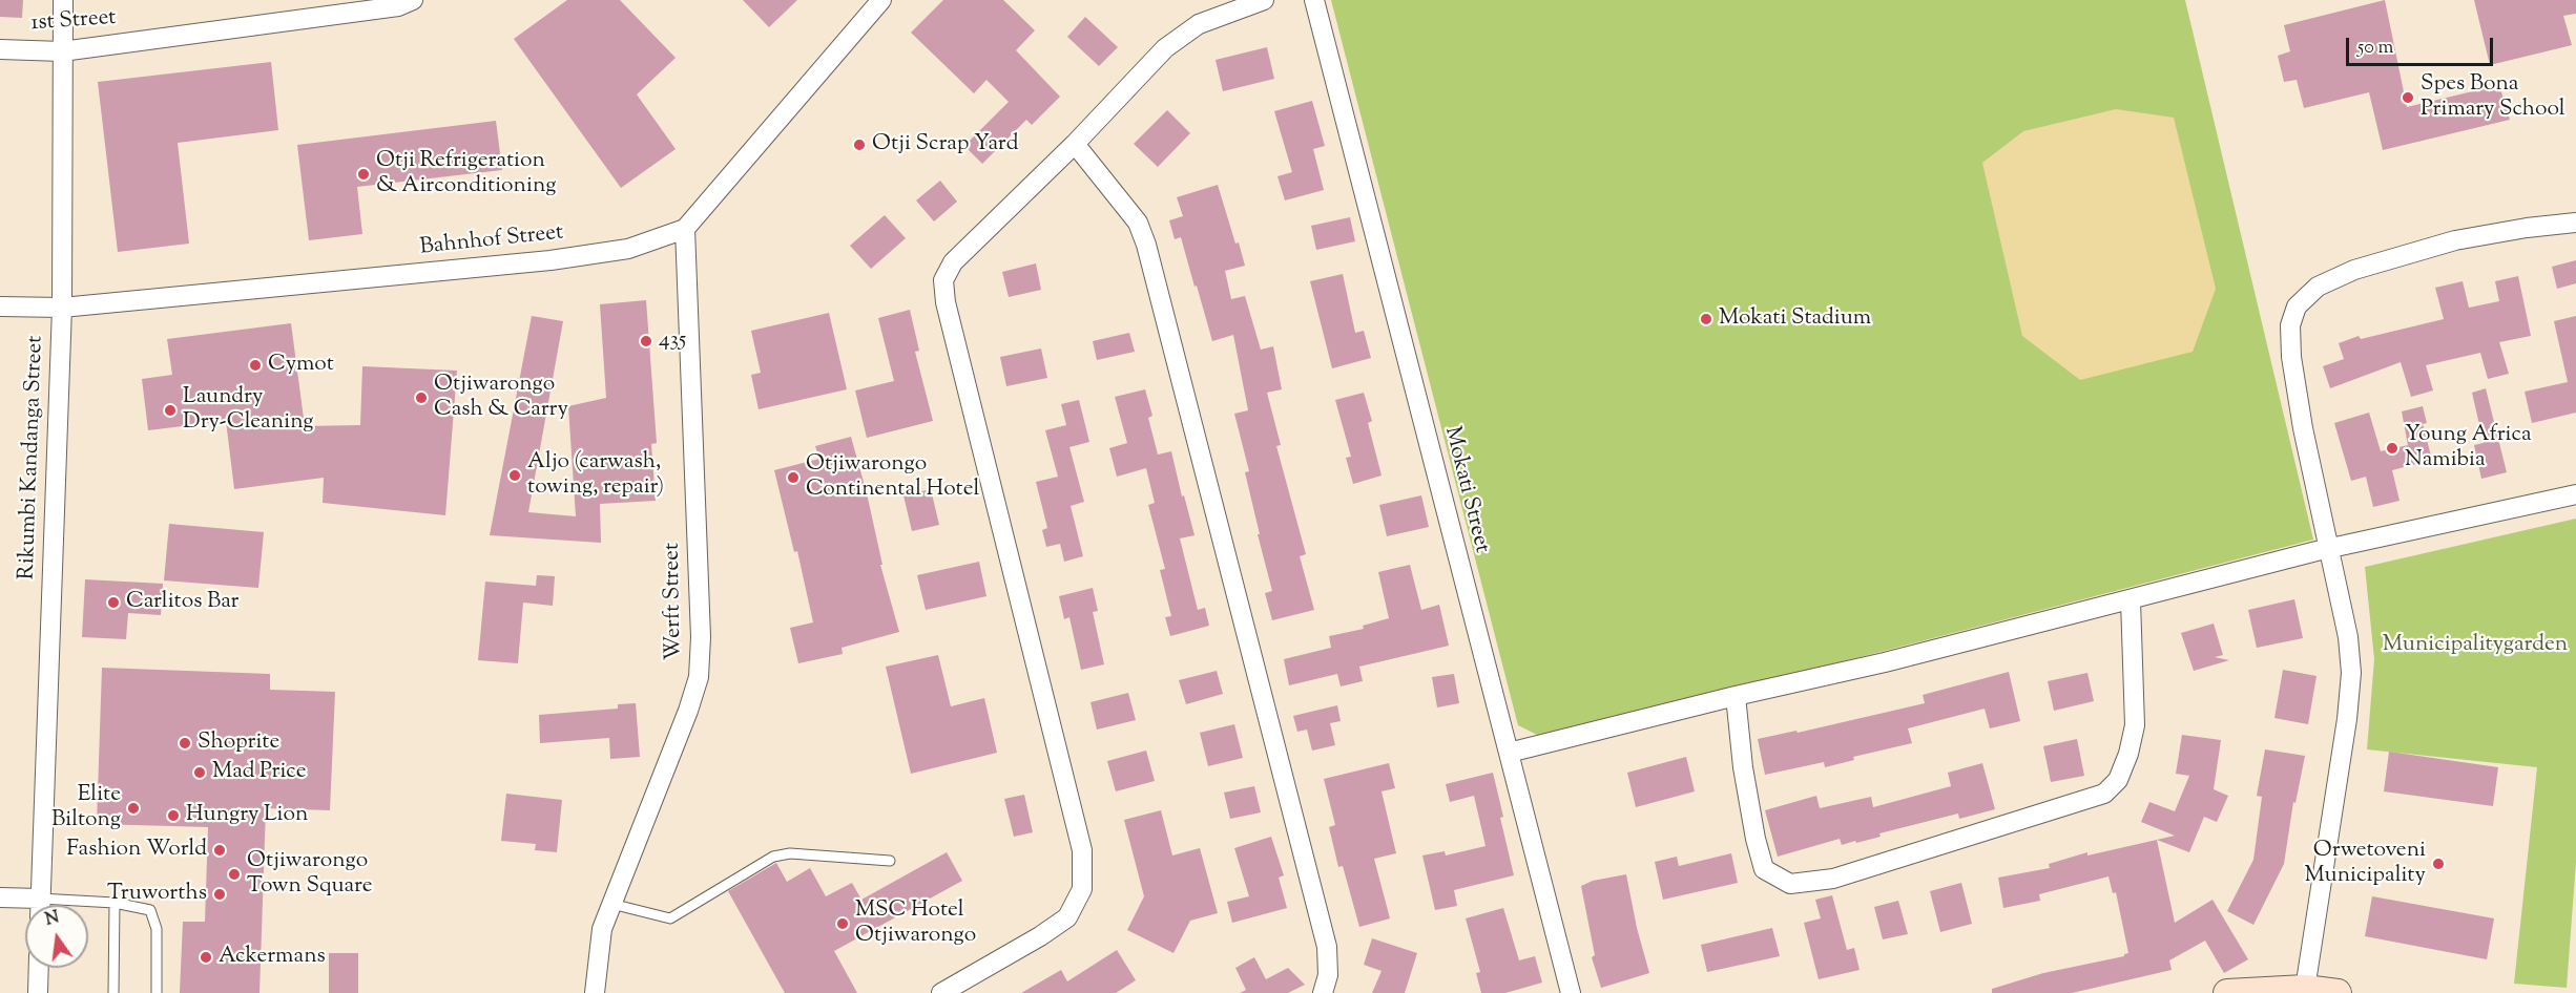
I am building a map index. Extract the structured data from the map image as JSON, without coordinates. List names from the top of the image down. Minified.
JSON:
{"streets":{"street":["1st Street","Bahnhof Street","Rikumbi Kandanga Street","Mokati Street","Werft Street"]},"crossings":[["1st Street","Rikumbi Kandanga Street"],["Bahnhof Street","Rikumbi Kandanga Street"],["Bahnhof Street","Werft Street"]],"parks":["Municipalitygarden"],"places":["Spes Bona Primary School","Otji Scrap Yard","Otji Refrigeration & Airconditioning","Mokati Stadium","435","Cymot","Otjiwarongo Cash & Carry","Laundry Dry-Cleaning","Young Africa Namibia","Aljo (carwash, towing, repair)","Otjiwarongo Continental Hotel","Carlitos Bar","Shoprite","Mad Price","Elite Biltong","Hungry Lion","Fashion World","Orwetoveni Municipality","Otjiwarongo Town Square","Truworths","MSC Hotel Otjiwarongo","Ackermans"],"scale_bar":"50 m","north":"top"}
